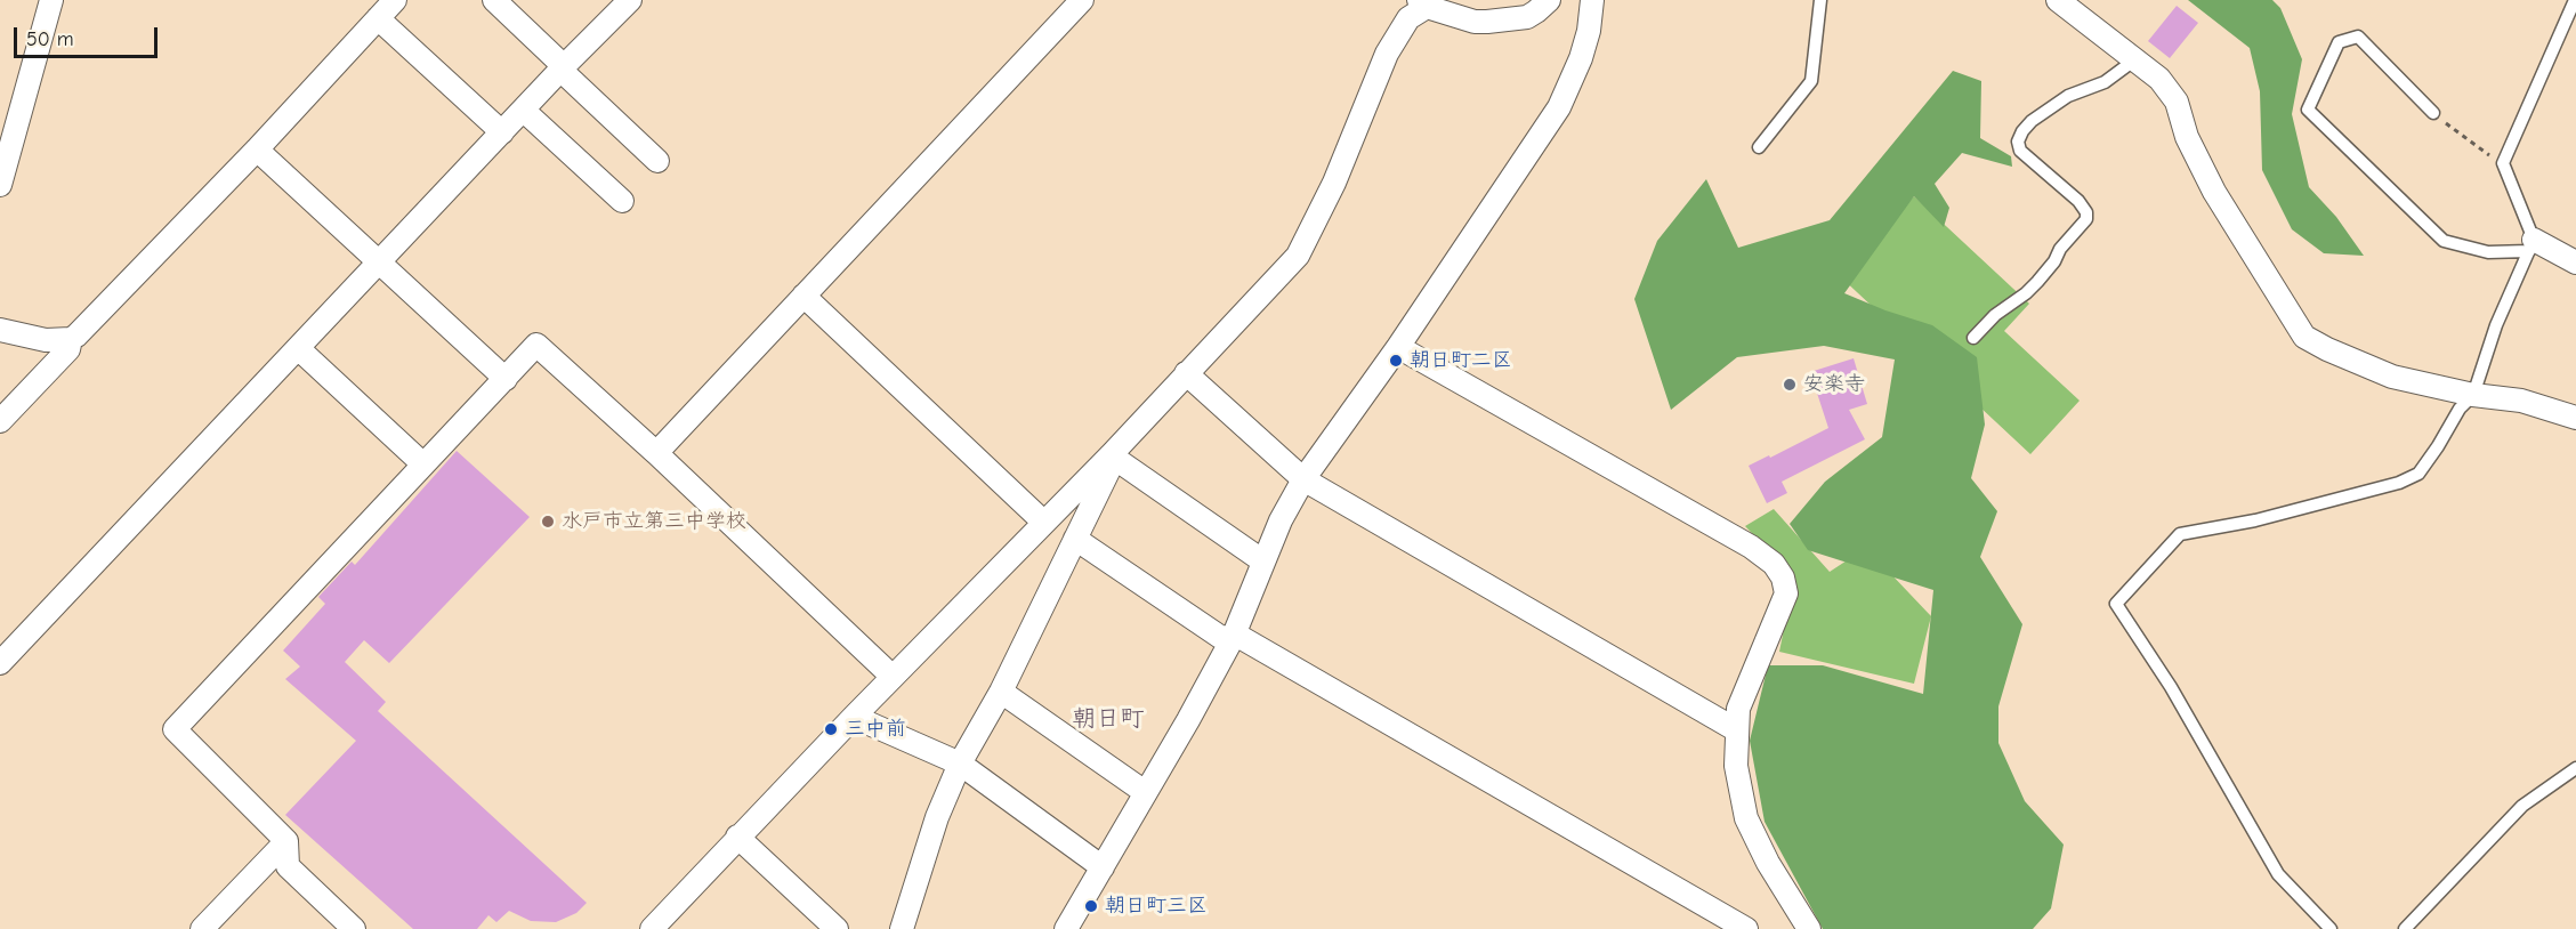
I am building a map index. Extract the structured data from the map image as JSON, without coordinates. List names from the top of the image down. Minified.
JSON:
{"districts":["朝日町"],"places":["朝日町二区","安楽寺","水戸市立第三中学校","三中前","朝日町三区"],"scale_bar":"50 m"}
